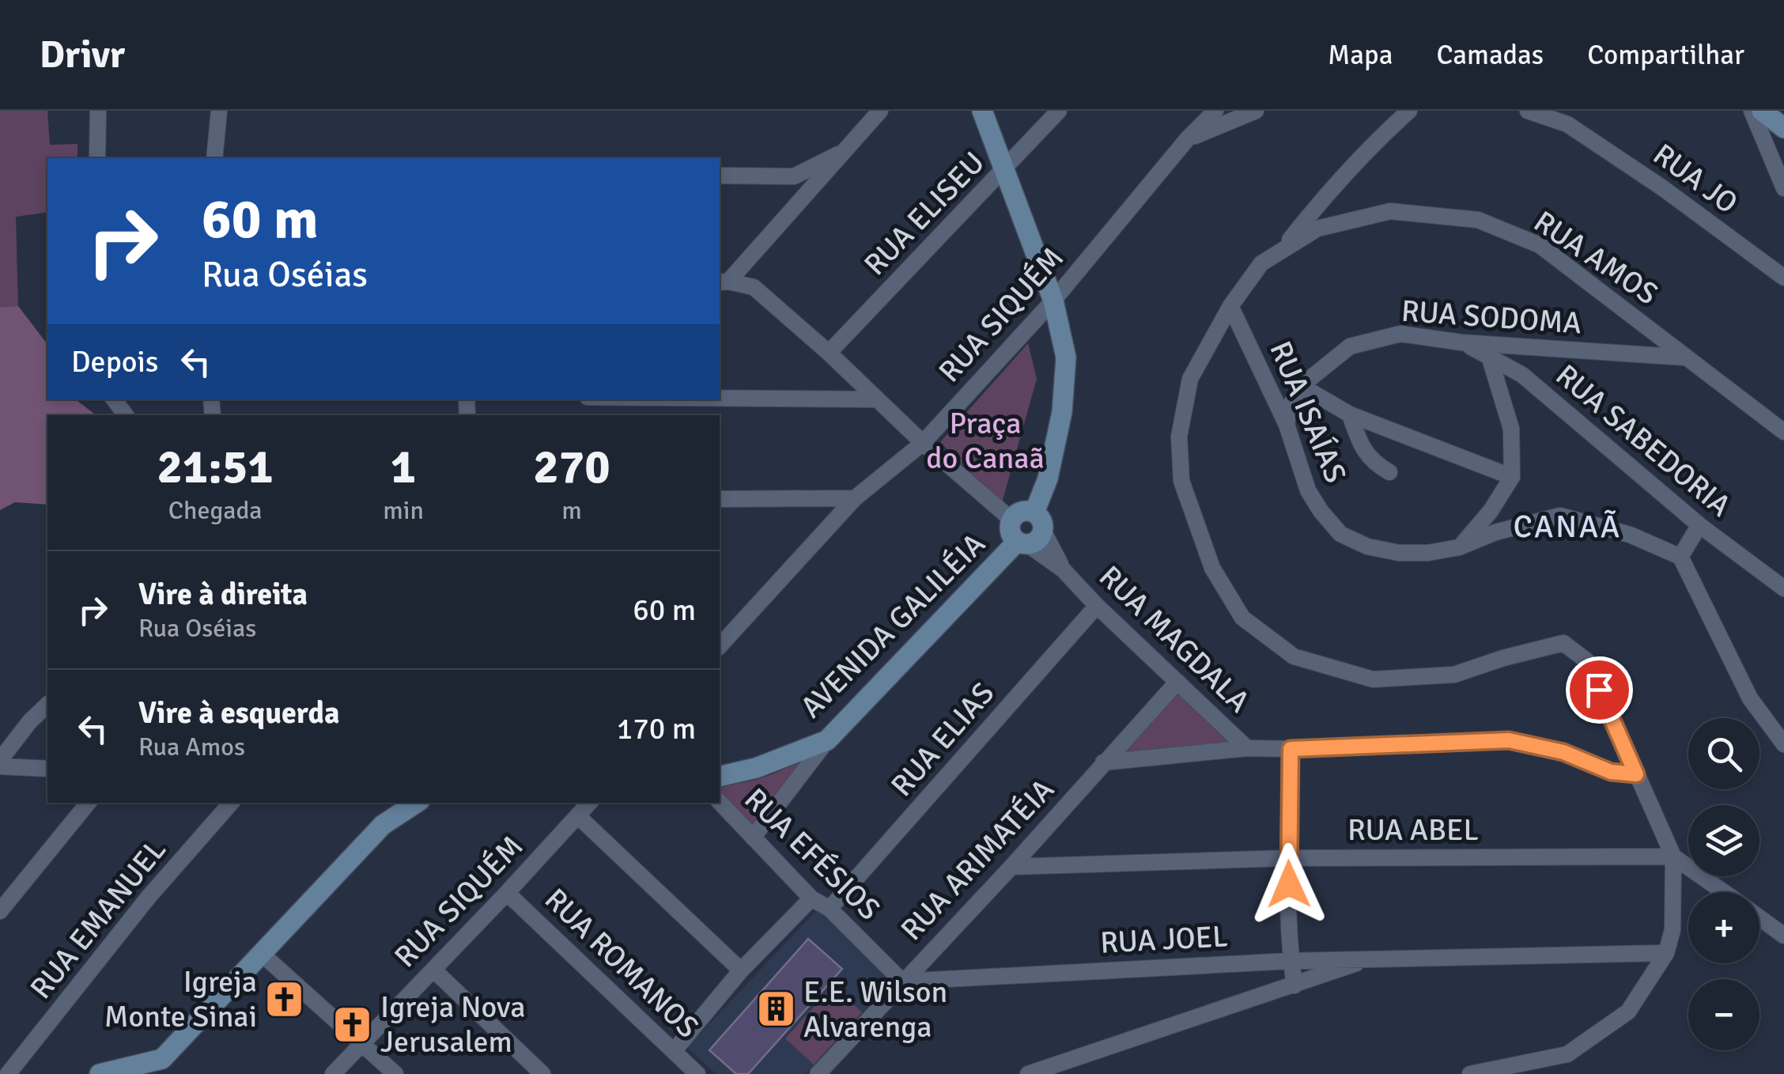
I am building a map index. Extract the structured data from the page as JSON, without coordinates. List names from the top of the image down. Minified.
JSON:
{"streets":{"main road":["AVENIDA GALILÉIA"],"street":["RUA JO","RUA ELISEU","RUA AMOS","RUA SIQUÉM","RUA SODOMA","RUA ISAÍAS","RUA SABEDORIA","RUA MAGDALA","RUA ELIAS","RUA ABEL","RUA EFÉSIOS","RUA ARIMATÉIA","RUA EMANUEL","RUA JOEL","RUA ROMANOS"]},"crossings":[["RUA AMOS","RUA SODOMA"],["RUA AMOS","RUA ISAÍAS"],["RUA AMOS","RUA ABEL"],["RUA AMOS","RUA JOEL"],["RUA SIQUÉM","RUA ROMANOS"],["RUA SODOMA","RUA SABEDORIA"],["AVENIDA GALILÉIA","RUA MAGDALA"],["RUA MAGDALA","RUA ELIAS"],["RUA MAGDALA","RUA ARIMATÉIA"],["RUA ELIAS","RUA EFÉSIOS"],["RUA ABEL","RUA ARIMATÉIA"],["RUA EFÉSIOS","RUA ARIMATÉIA"],["RUA EFÉSIOS","RUA JOEL"],["RUA ARIMATÉIA","RUA JOEL"]],"districts":["CANAÃ"],"parks":["Praça do Canaã"],"places":{"church":["Igreja Monte Sinai","Igreja Nova Jerusalem"],"building":["E.E. Wilson Alvarenga"]},"page":{"header":"Drivr","nav":["Mapa","Camadas","Compartilhar"],"turn":["60 m","Rua Oséias"],"then":"Depois","eta":["21:51","Chegada","1","min","270","m"],"list":[{"name":"Vire à direita","note":"Rua Oséias","value":"60 m"},{"name":"Vire à esquerda","note":"Rua Amos","value":"170 m"}],"map_buttons":["+","−"]}}
